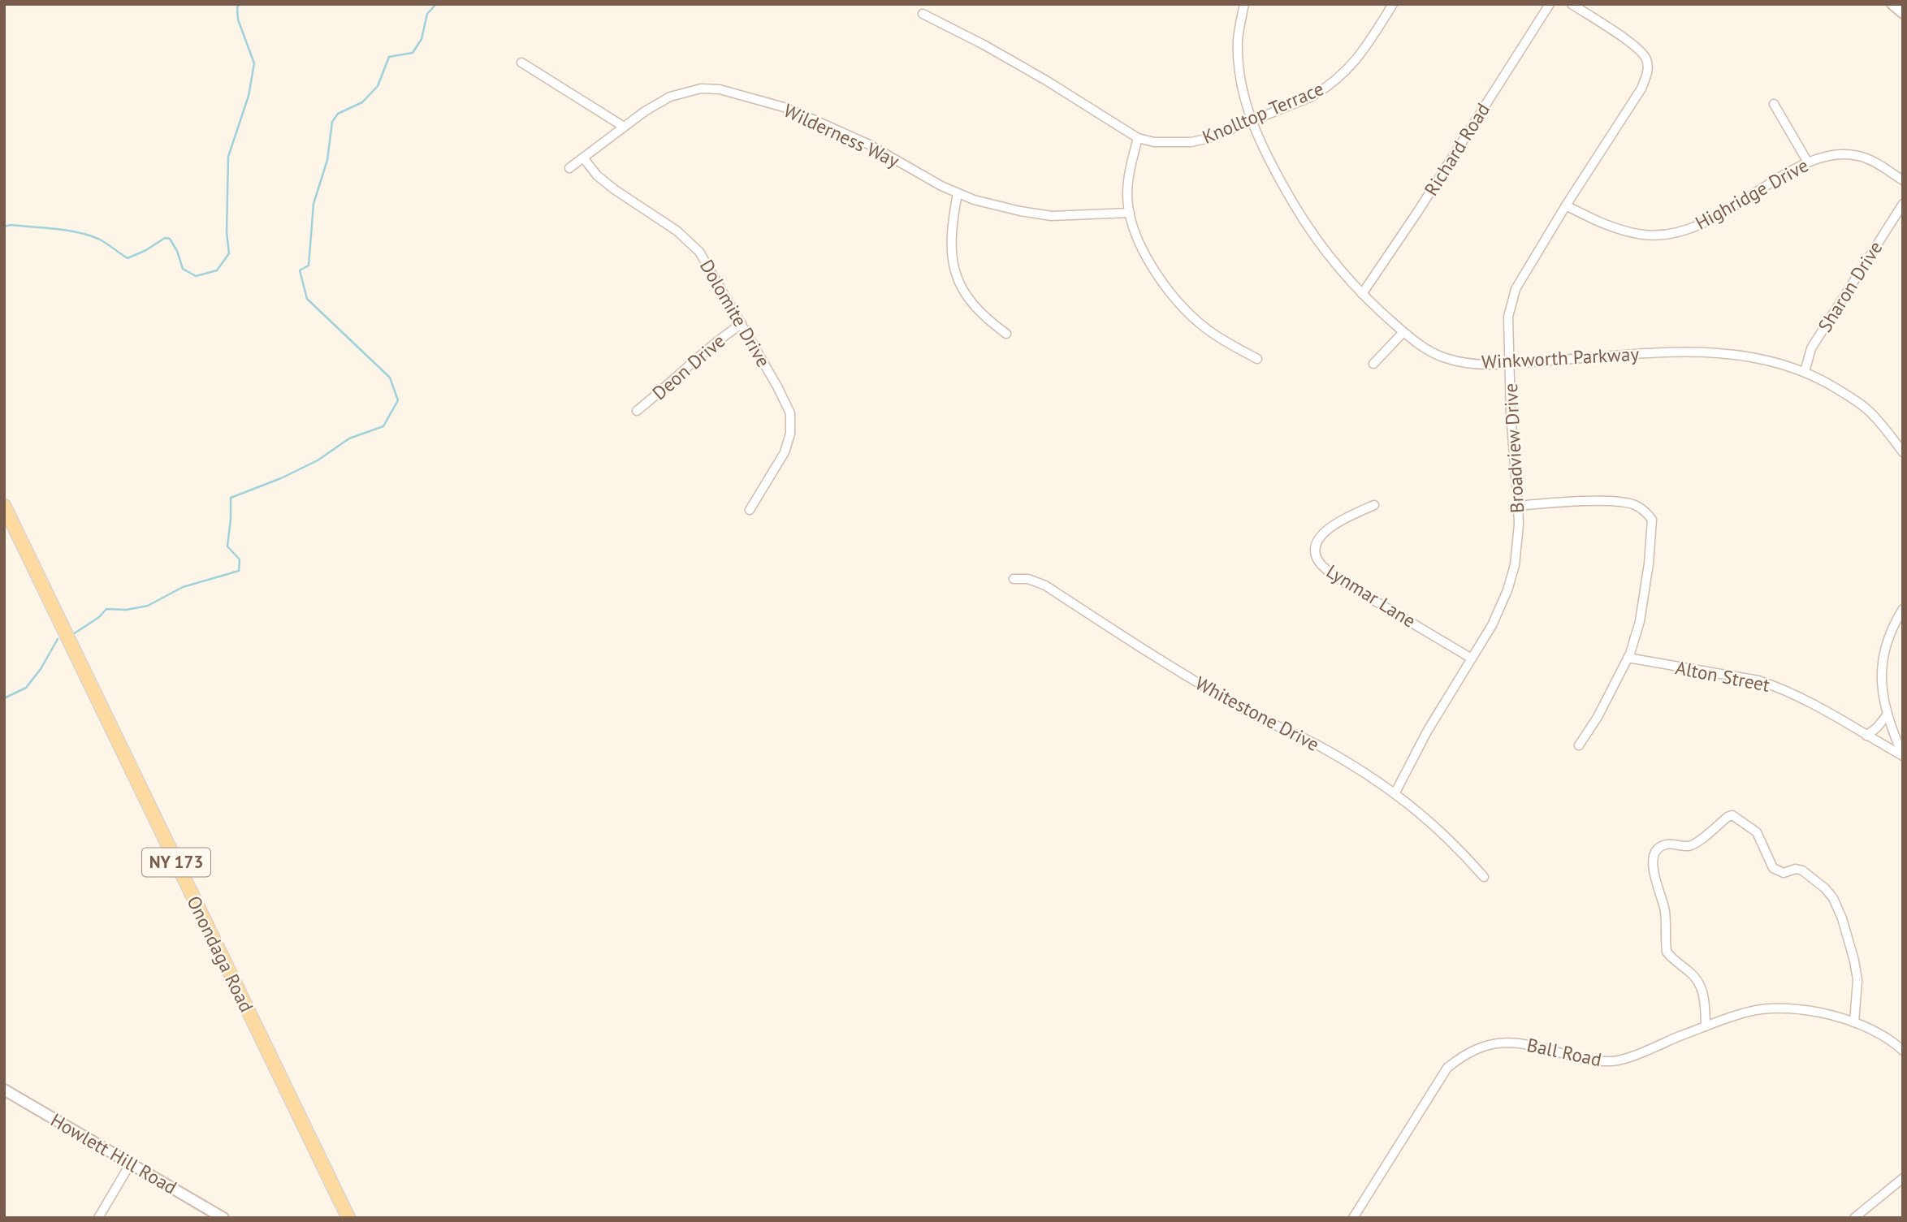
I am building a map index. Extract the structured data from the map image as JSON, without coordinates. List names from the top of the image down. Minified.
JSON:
{"streets":{"main road":["NY 173","Onondaga Road"],"street":["Knolltop Terrace","Wilderness Way","Richard Road","Highridge Drive","Sharon Drive","Dolomite Drive","Winkworth Parkway","Deon Drive","Broadview Drive","Lynmar Lane","Alton Street","Whitestone Drive","Ball Road","Howlett Hill Road"]},"crossings":[["Knolltop Terrace","Winkworth Parkway"],["Wilderness Way","Dolomite Drive"],["Richard Road","Winkworth Parkway"],["Highridge Drive","Broadview Drive"],["Sharon Drive","Winkworth Parkway"],["Dolomite Drive","Deon Drive"],["Winkworth Parkway","Broadview Drive"],["Broadview Drive","Lynmar Lane"],["Broadview Drive","Whitestone Drive"]]}
